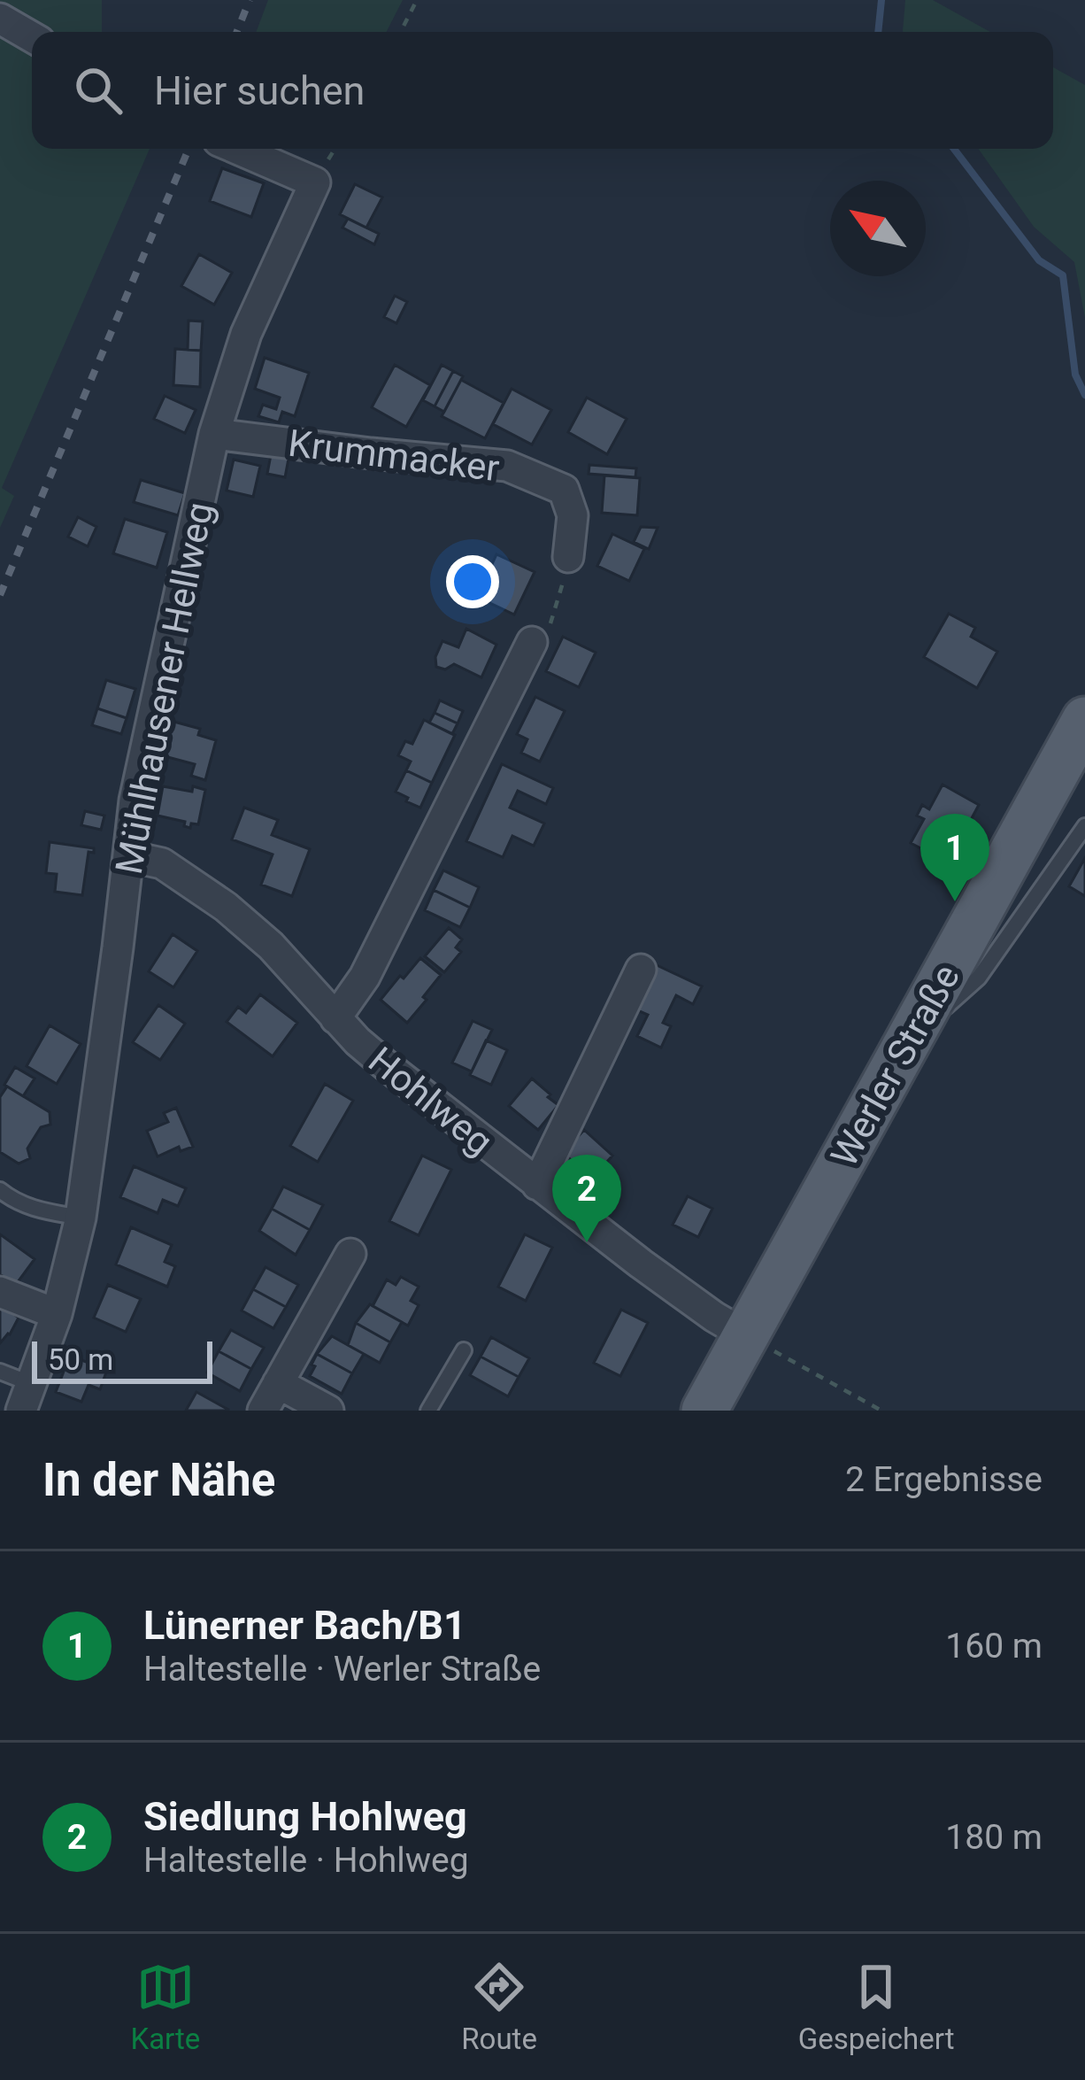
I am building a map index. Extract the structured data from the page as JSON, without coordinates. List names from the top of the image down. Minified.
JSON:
{"streets":{"main road":["Werler Straße"],"street":["Krummacker","Mühlhausener Hellweg","Hohlweg"]},"crossings":[["Krummacker","Mühlhausener Hellweg"],["Mühlhausener Hellweg","Hohlweg"],["Werler Straße","Hohlweg"]],"scale_bar":"50 m","north":"top left","page":{"search":"Hier suchen","pins":["1","2"],"scale":"50 m","heading":["In der Nähe","2 Ergebnisse"],"list":[{"mark":"1","name":"Lünerner Bach/B1","note":"Haltestelle · Werler Straße","value":"160 m"},{"mark":"2","name":"Siedlung Hohlweg","note":"Haltestelle · Hohlweg","value":"180 m"}],"nav":["Karte","Route","Gespeichert"]}}
